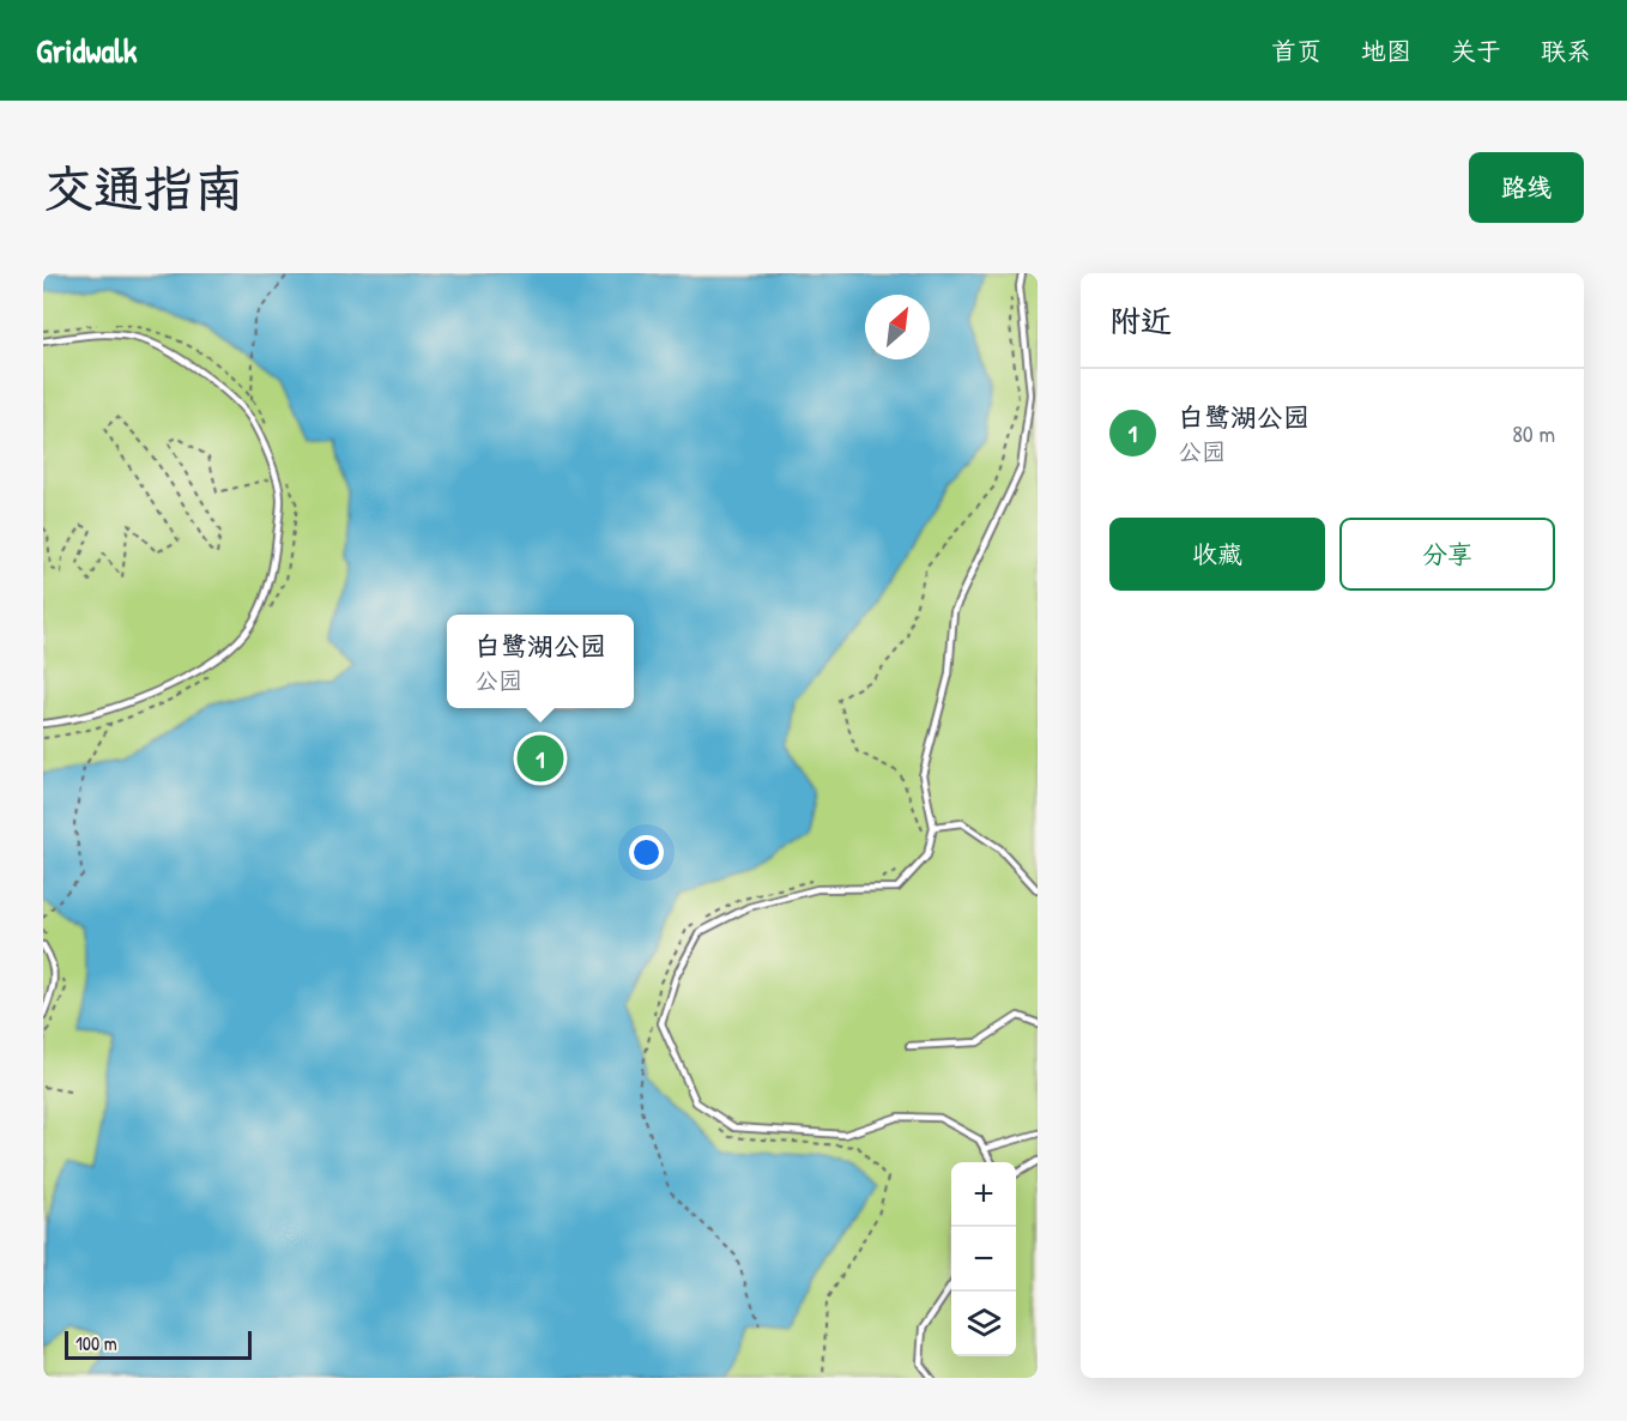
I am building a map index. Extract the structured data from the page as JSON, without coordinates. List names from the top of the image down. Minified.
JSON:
{"scale_bar":"100 m","north":"top right","page":{"header":"Gridwalk","nav":["首页","地图","关于","联系"],"buttons":["路线",["收藏","分享"]],"title":"交通指南","heading":"附近","list":[{"mark":"1","name":"白鹭湖公园","note":"公园","value":"80 m"}],"popup":["白鹭湖公园","公园"],"pins":"1","map_buttons":["+","−"],"scale":"100 m"}}
